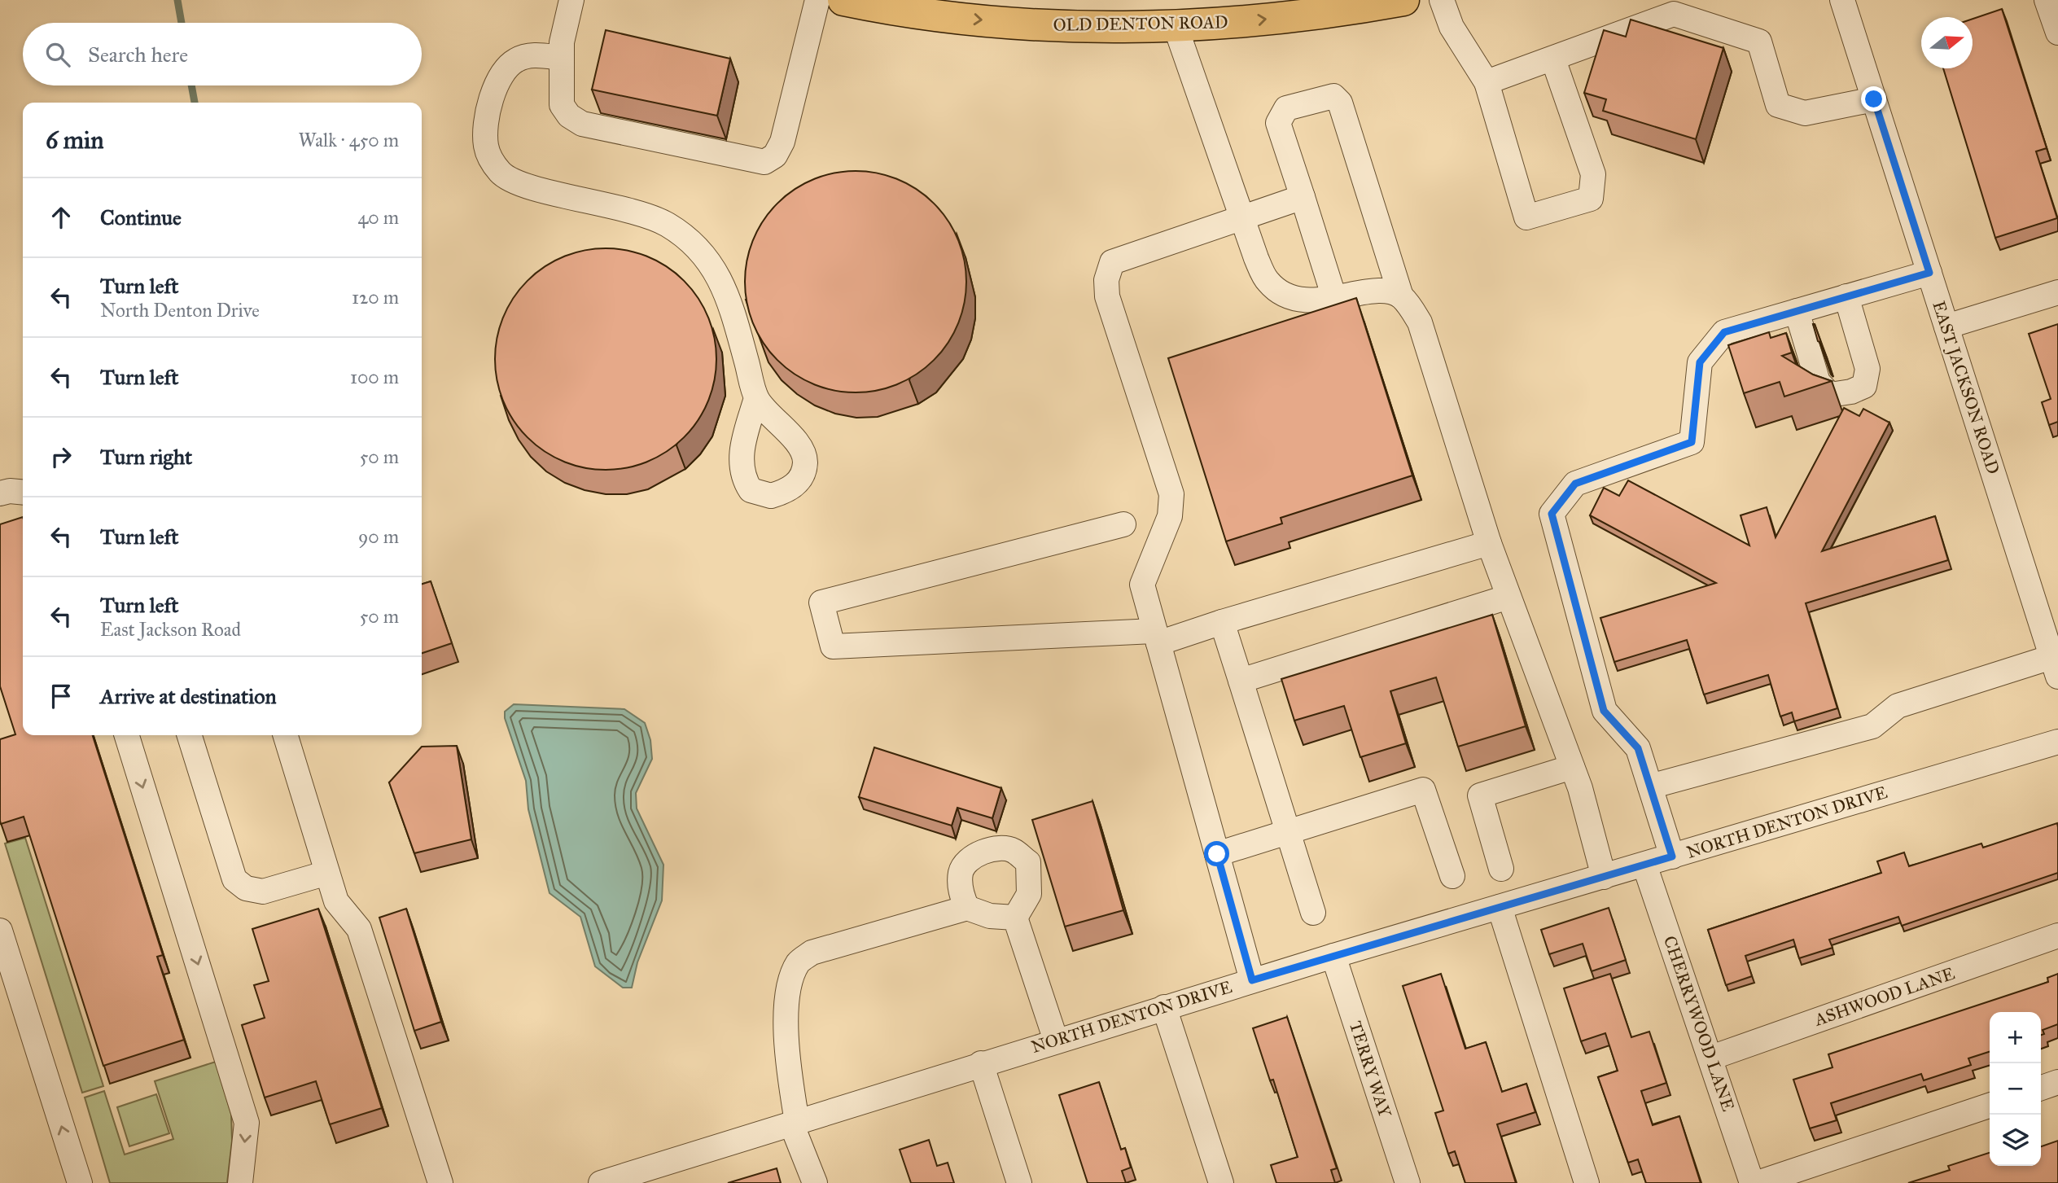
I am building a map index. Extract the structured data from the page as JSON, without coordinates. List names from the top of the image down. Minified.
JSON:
{"streets":{"main road":["OLD DENTON ROAD"],"street":["EAST JACKSON ROAD","NORTH DENTON DRIVE","ASHWOOD LANE","CHERRYWOOD LANE","TERRY WAY"]},"crossings":[["NORTH DENTON DRIVE","CHERRYWOOD LANE"],["NORTH DENTON DRIVE","TERRY WAY"],["ASHWOOD LANE","CHERRYWOOD LANE"]],"one_way":["OLD DENTON ROAD"],"north":"right","page":{"search":"Search here","heading":["6 min","Walk · 450 m"],"list":[["Continue","40 m"],["Turn left","North Denton Drive","120 m"],["Turn left","100 m"],["Turn right","50 m"],["Turn left","90 m"],["Turn left","East Jackson Road","50 m"],"Arrive at destination"],"map_buttons":["+","−"]}}
